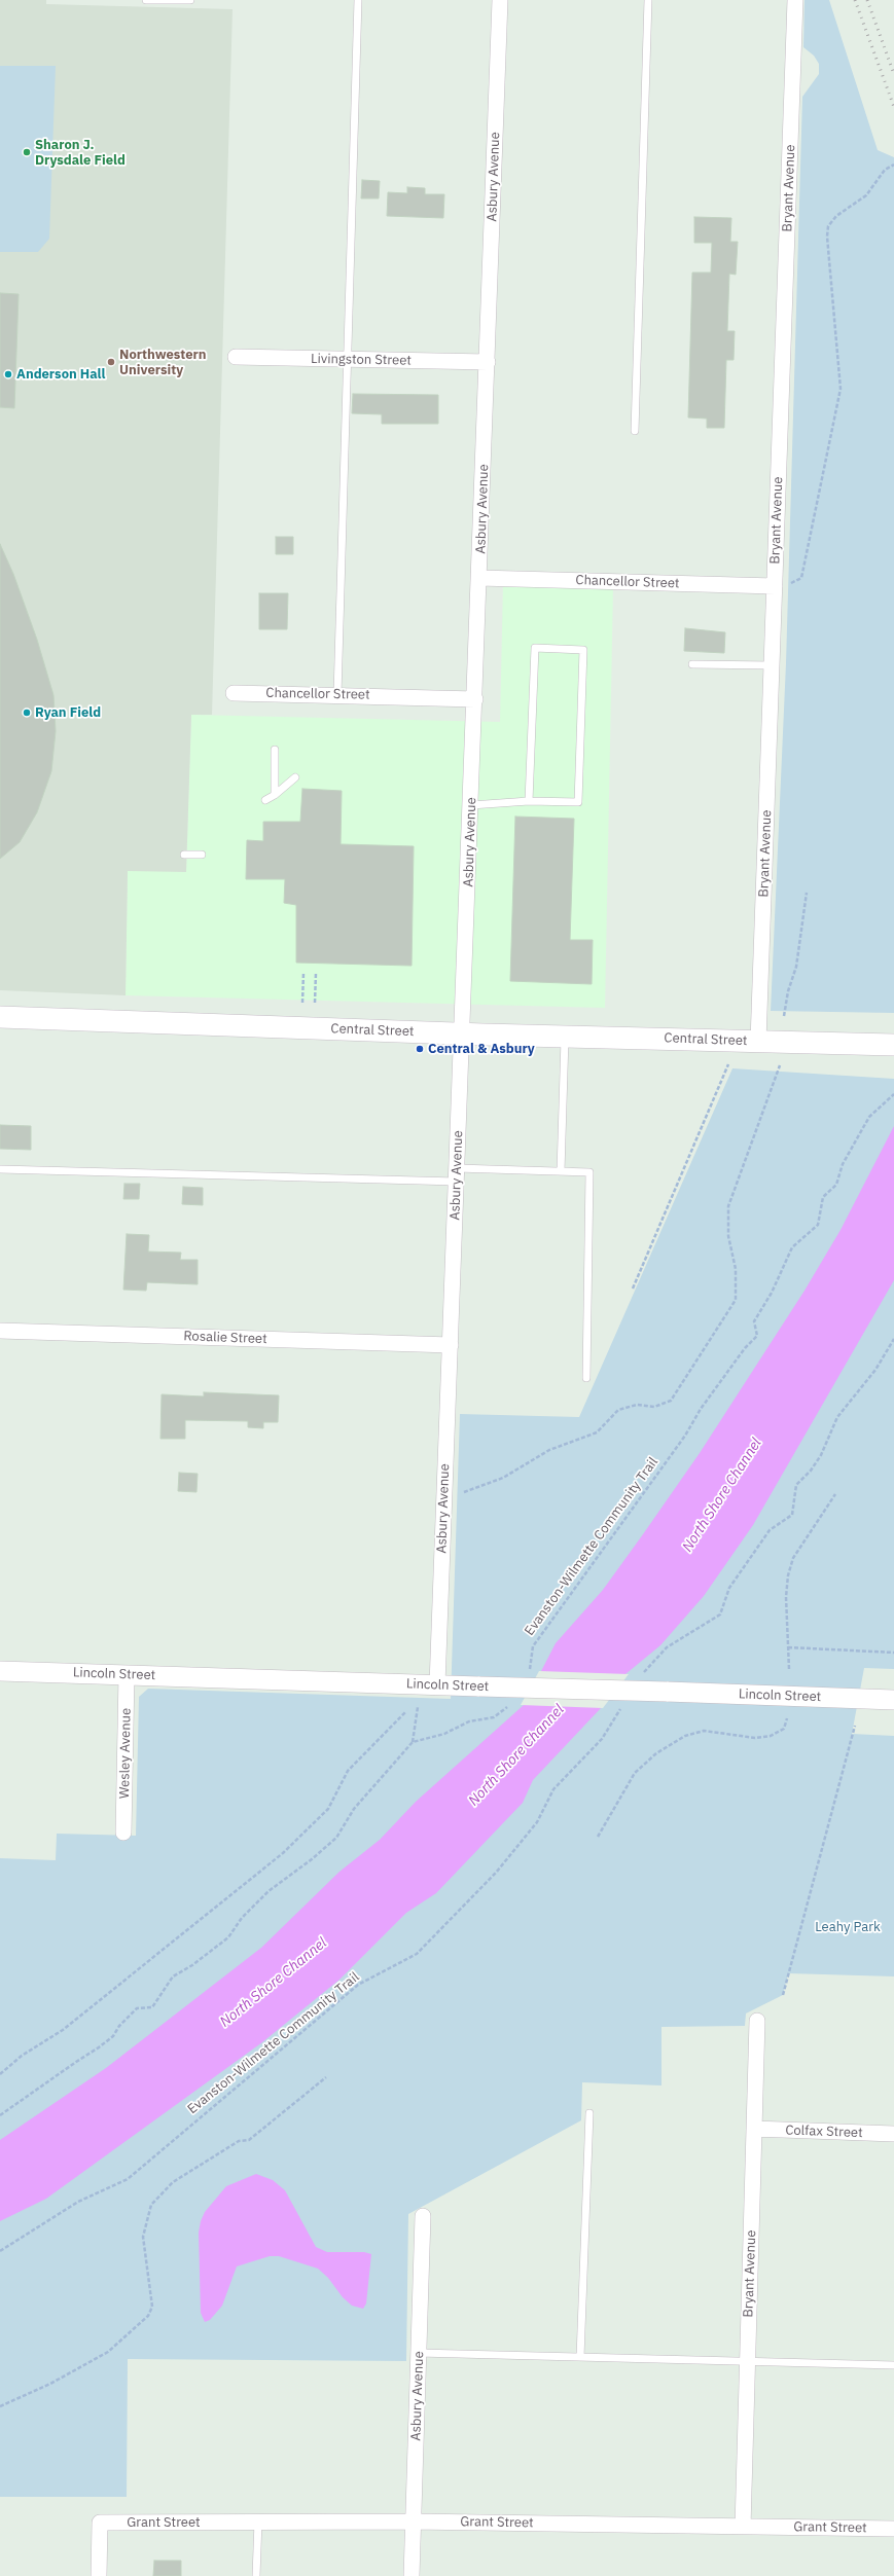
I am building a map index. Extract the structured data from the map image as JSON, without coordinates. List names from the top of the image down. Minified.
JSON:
{"streets":{"main road":["Central Street"],"street":["Asbury Avenue","Bryant Avenue","Livingston Street","Chancellor Street","Rosalie Street","Lincoln Street","Wesley Avenue","Colfax Street","Grant Street"],"path":["Evanston-Wilmette Community Trail"]},"crossings":[["Asbury Avenue","Livingston Street"],["Asbury Avenue","Chancellor Street"],["Asbury Avenue","Central Street"],["Asbury Avenue","Rosalie Street"],["Asbury Avenue","Lincoln Street"],["Asbury Avenue","Grant Street"],["Bryant Avenue","Chancellor Street"],["Bryant Avenue","Central Street"],["Bryant Avenue","Colfax Street"],["Bryant Avenue","Grant Street"],["Lincoln Street","Wesley Avenue"]],"water":["North Shore Channel"],"parks":["Leahy Park"],"places":["Sharon J. Drysdale Field","Northwestern University","Anderson Hall","Ryan Field","Central & Asbury"]}
